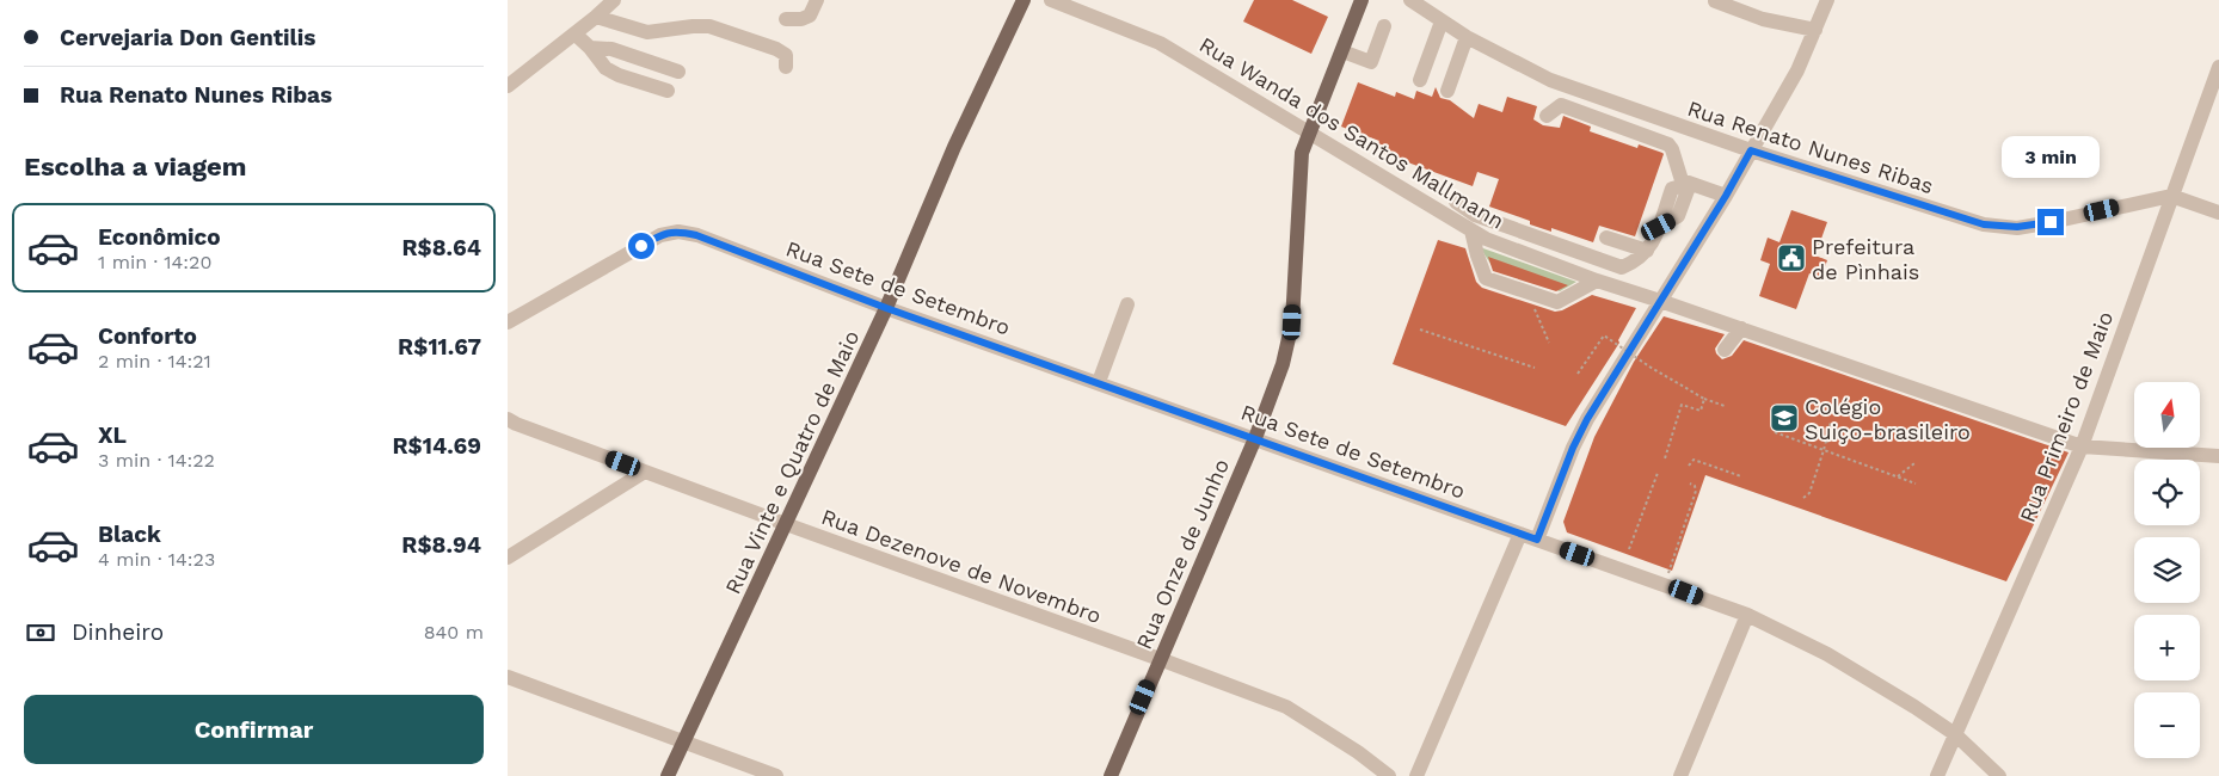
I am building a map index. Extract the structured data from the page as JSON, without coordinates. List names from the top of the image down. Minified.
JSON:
{"streets":{"main road":["Rua Vinte e Quatro de Maio","Rua Onze de Junho"],"street":["Rua Wanda dos Santos Mallmann","Rua Renato Nunes Ribas","Rua Sete de Setembro","Rua Primeiro de Maio","Rua Dezenove de Novembro"]},"crossings":[["Rua Wanda dos Santos Mallmann","Rua Primeiro de Maio"],["Rua Wanda dos Santos Mallmann","Rua Onze de Junho"],["Rua Renato Nunes Ribas","Rua Primeiro de Maio"],["Rua Sete de Setembro","Rua Primeiro de Maio"],["Rua Sete de Setembro","Rua Vinte e Quatro de Maio"],["Rua Sete de Setembro","Rua Onze de Junho"],["Rua Vinte e Quatro de Maio","Rua Dezenove de Novembro"],["Rua Onze de Junho","Rua Dezenove de Novembro"]],"places":{"public building":["Prefeitura de Pìnhais"],"school or university":["Colégio Suiço-brasileiro"]},"north":"top","page":{"banner":["Cervejaria Don Gentilis","Rua Renato Nunes Ribas"],"heading":"Escolha a viagem","bubble":"3 min","list":[{"name":"Econômico","note":"1 min · 14:20","value":"R$8.64"},{"name":"Conforto","note":"2 min · 14:21","value":"R$11.67"},{"name":"XL","note":"3 min · 14:22","value":"R$14.69"},{"name":"Black","note":"4 min · 14:23","value":"R$8.94"}],"map_buttons":["+","−"],"pay":["Dinheiro","840 m"],"buttons":"Confirmar"}}
